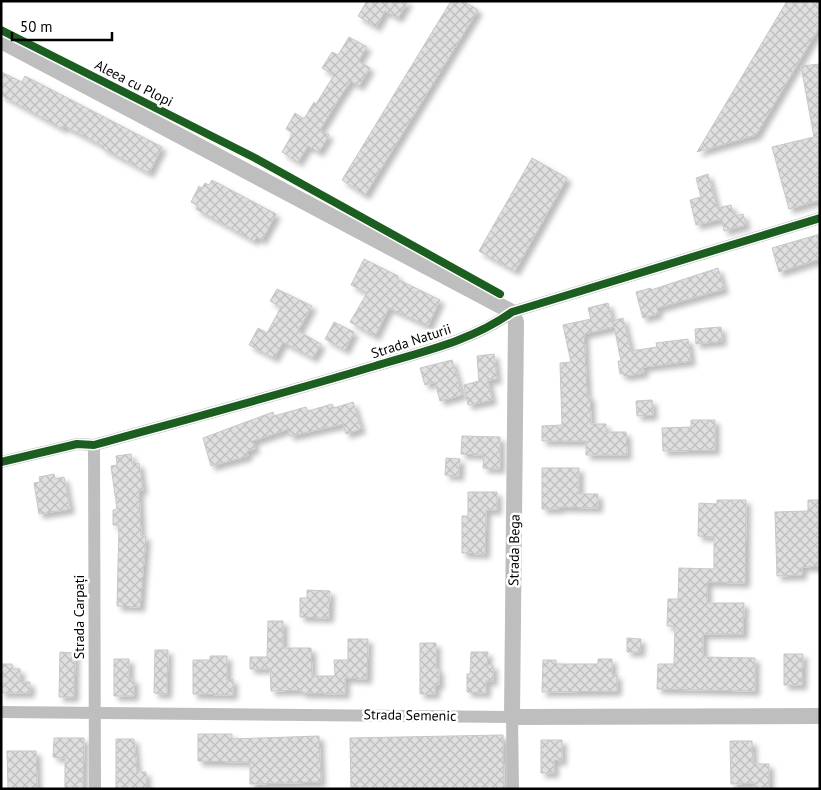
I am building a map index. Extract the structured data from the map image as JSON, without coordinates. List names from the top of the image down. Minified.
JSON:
{"streets":{"street":["Aleea cu Plopi","Strada Naturii","Strada Bega","Strada Carpați","Strada Semenic"]},"crossings":[["Aleea cu Plopi","Strada Naturii"],["Aleea cu Plopi","Strada Bega"],["Strada Naturii","Strada Bega"],["Strada Naturii","Strada Carpați"],["Strada Bega","Strada Semenic"],["Strada Carpați","Strada Semenic"]],"scale_bar":"50 m"}
